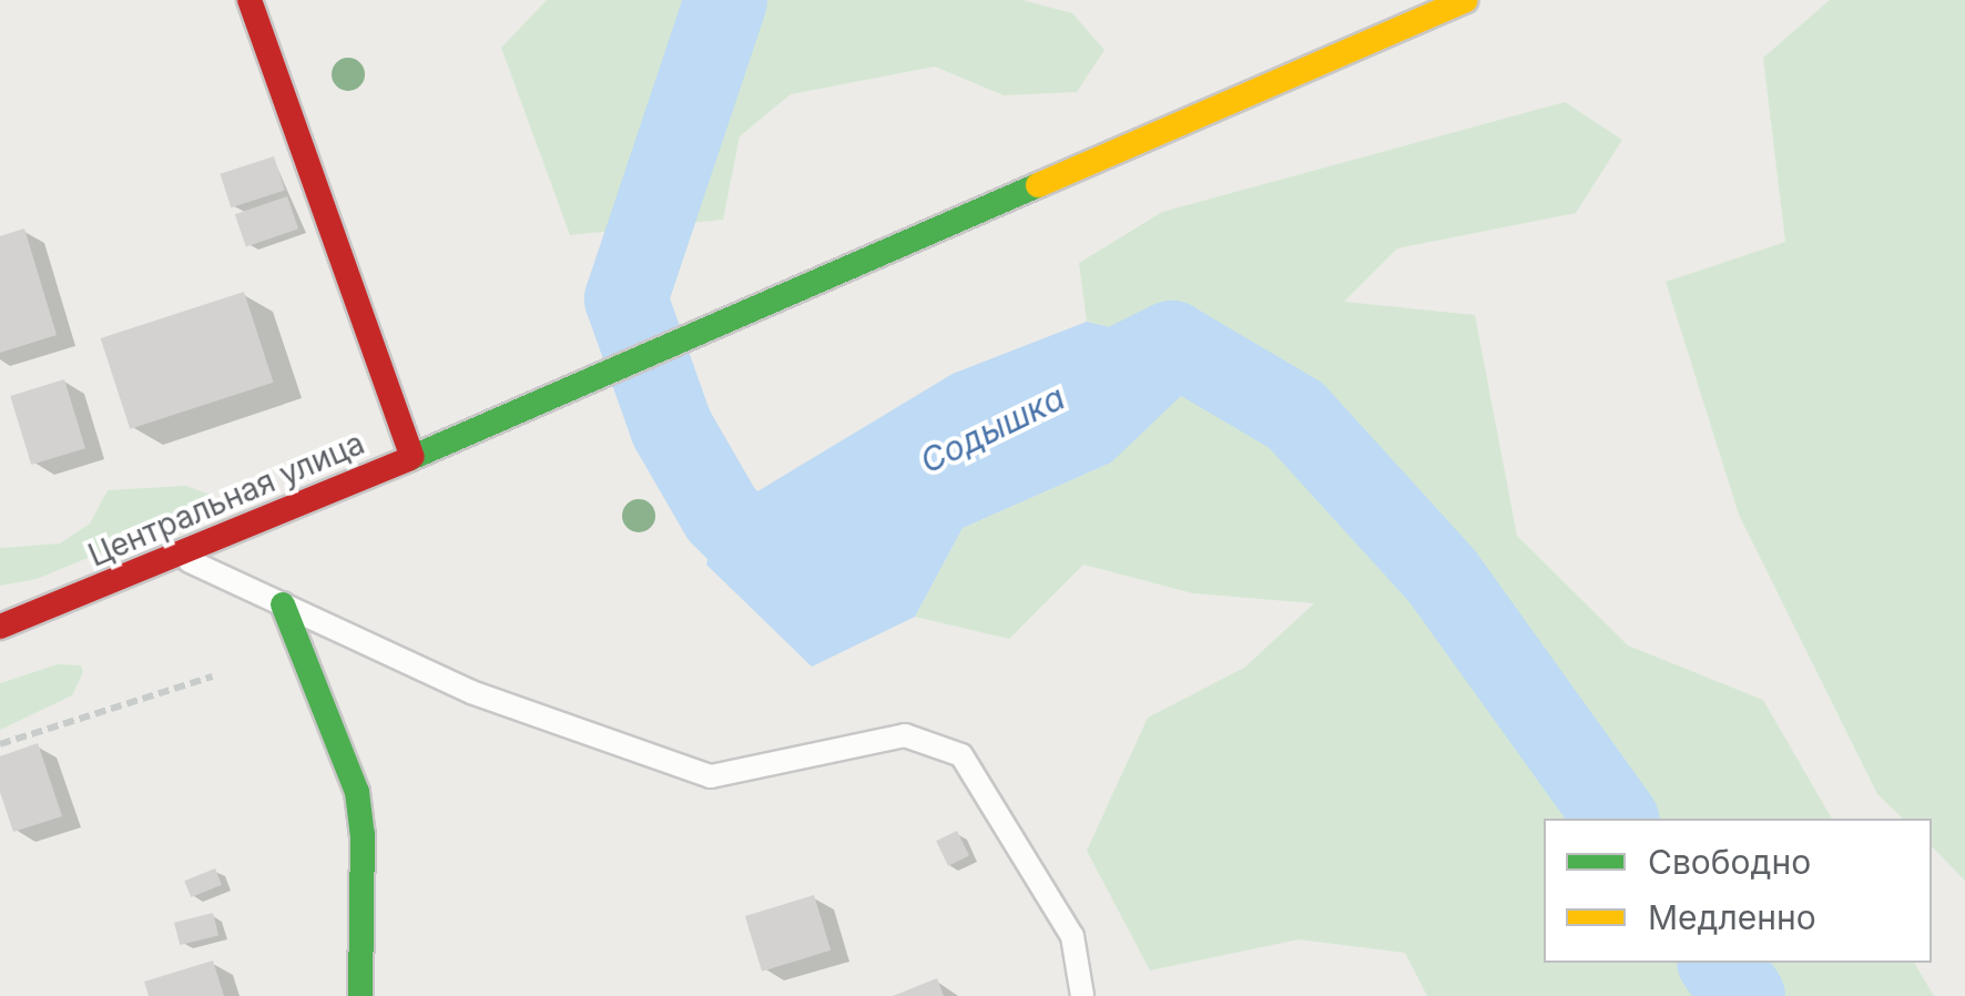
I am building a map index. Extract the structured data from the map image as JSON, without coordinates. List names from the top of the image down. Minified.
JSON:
{"streets":{"street":["Центральная улица"]},"water":["Содышка"],"legend":["Свободно","Медленно"]}
